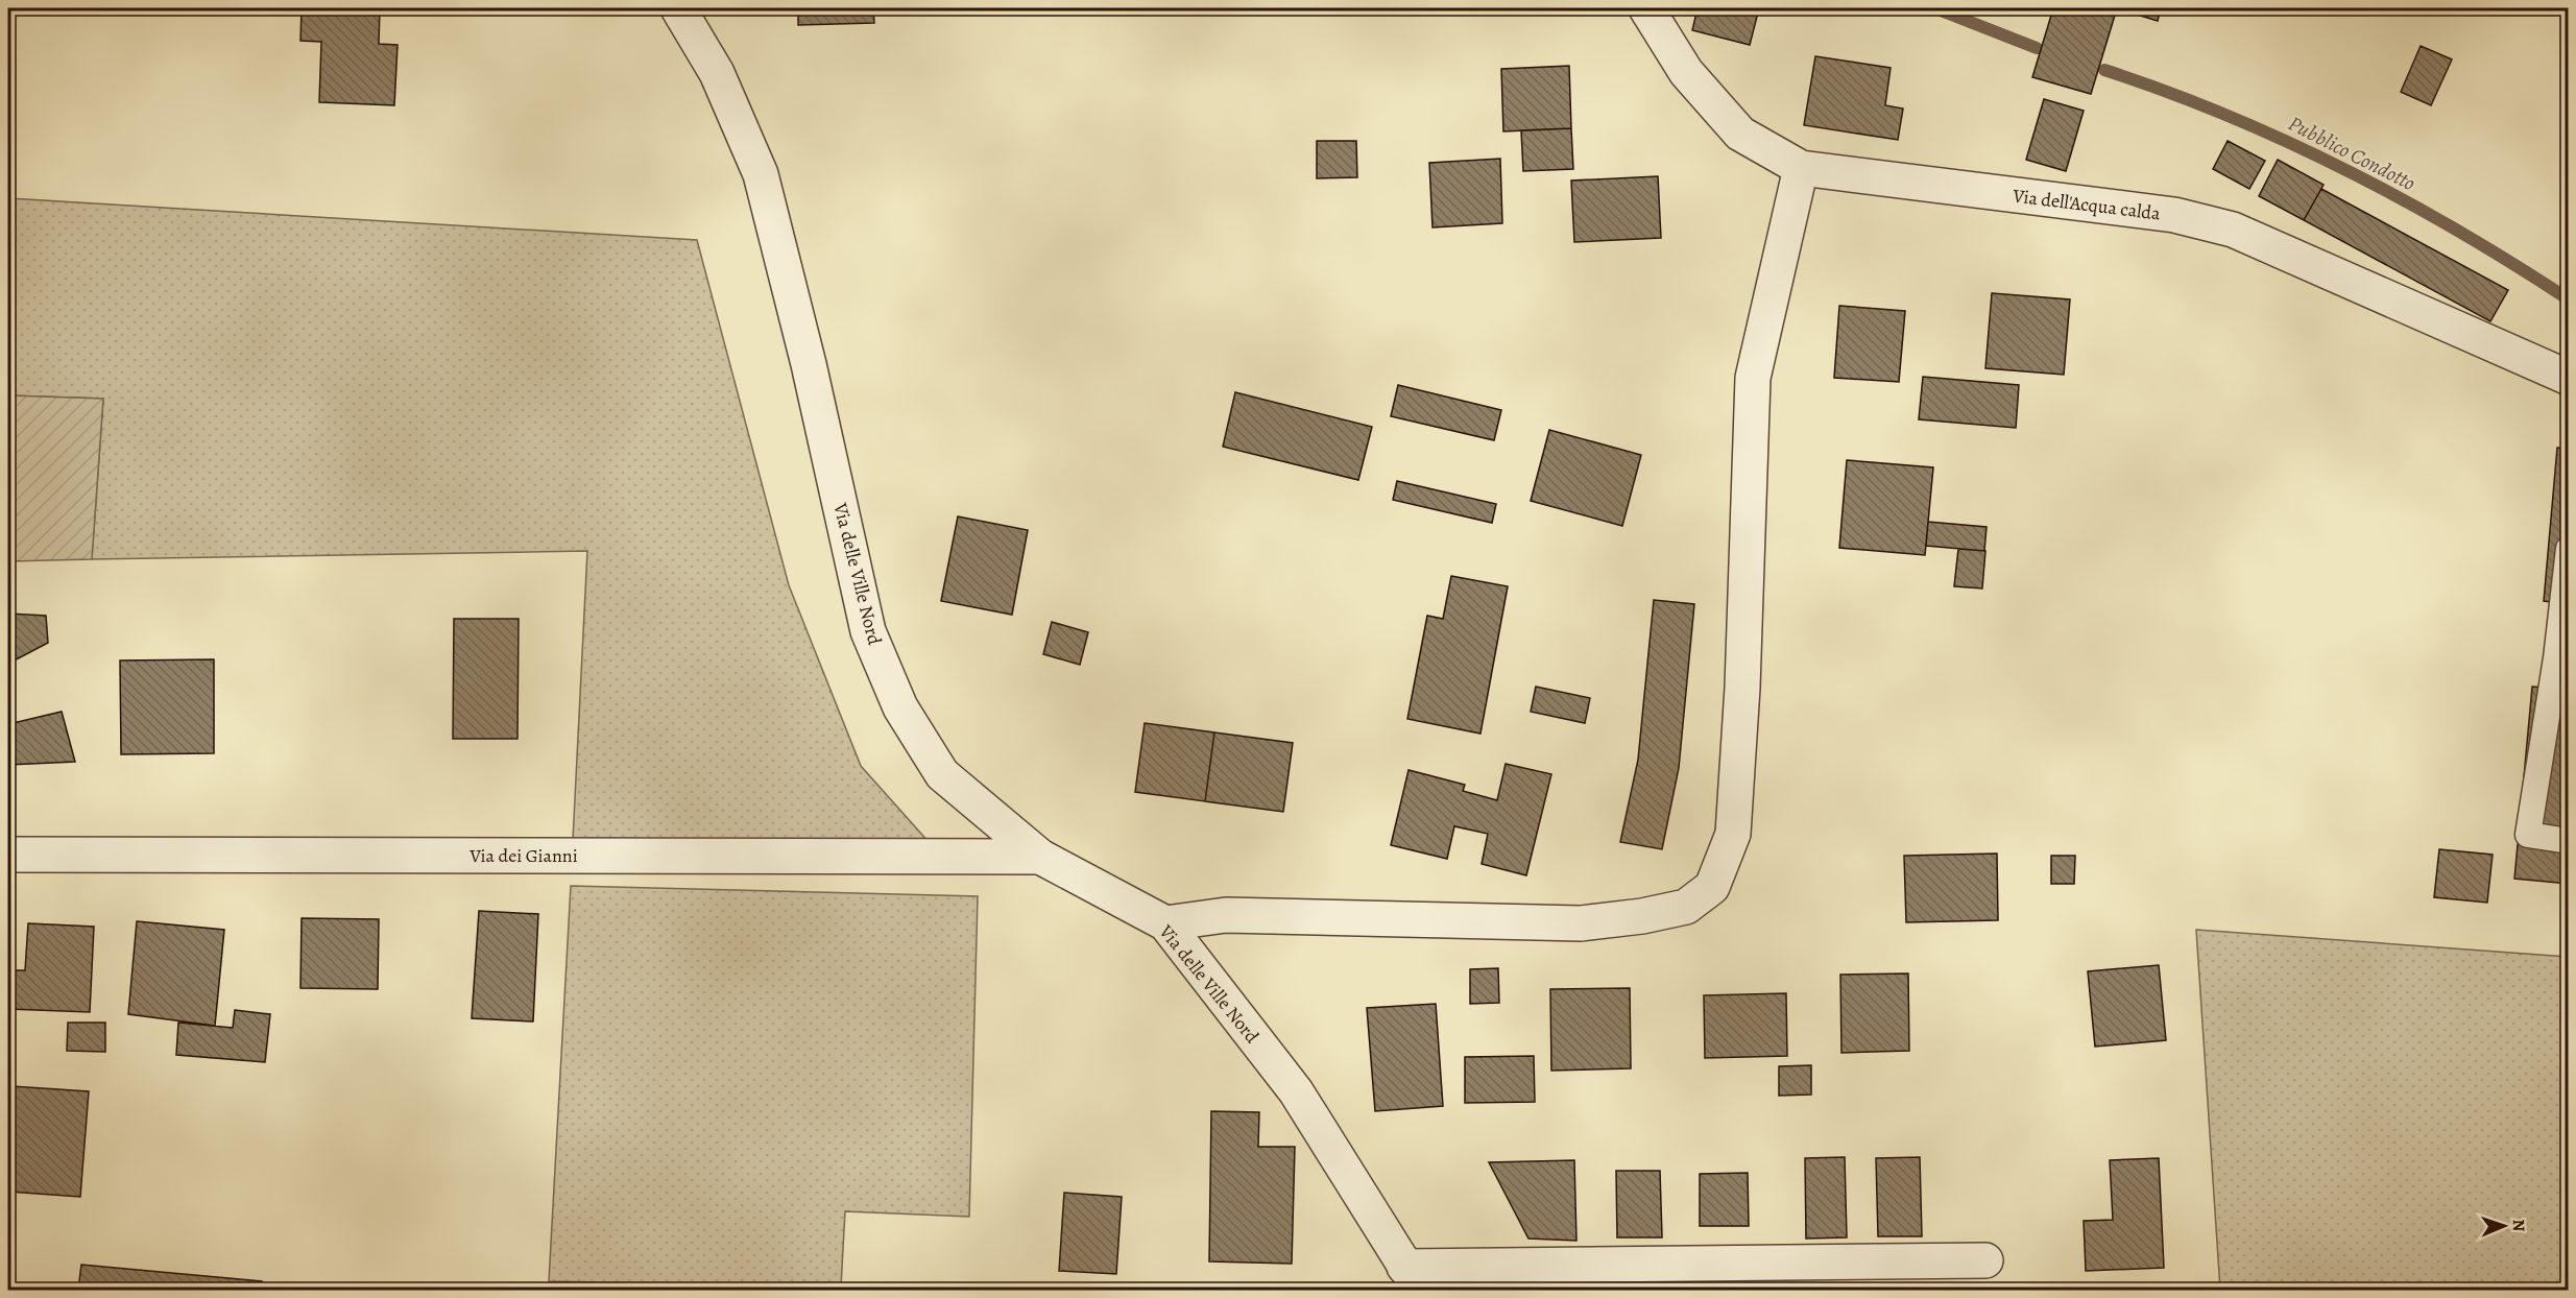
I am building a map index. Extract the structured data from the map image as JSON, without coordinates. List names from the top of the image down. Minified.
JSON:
{"streets":{"street":["Via dell'Acqua calda","Via delle Ville Nord","Via dei Gianni"]},"crossings":[["Via delle Ville Nord","Via dei Gianni"]],"water":["Pubblico Condotto"],"north":"right"}
